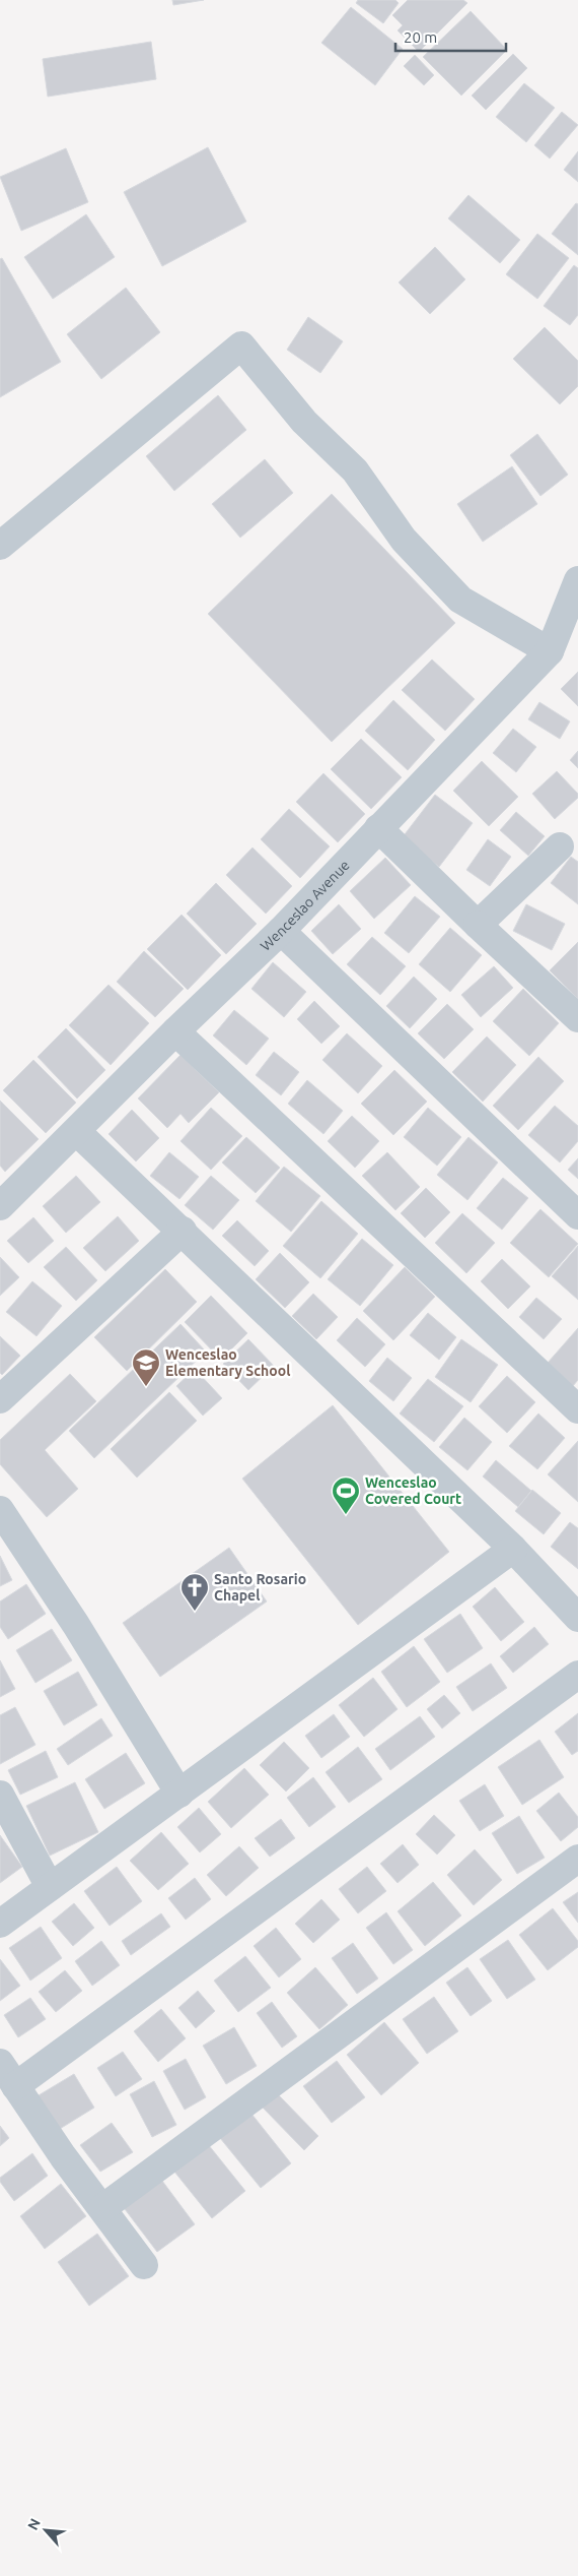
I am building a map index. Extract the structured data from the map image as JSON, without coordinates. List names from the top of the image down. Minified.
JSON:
{"streets":{"street":["Wenceslao Avenue"]},"places":{"school or university":["Wenceslao Elementary School"],"sports":["Wenceslao Covered Court"],"church":["Santo Rosario Chapel"]},"scale_bar":"20 m","north":"top left"}
